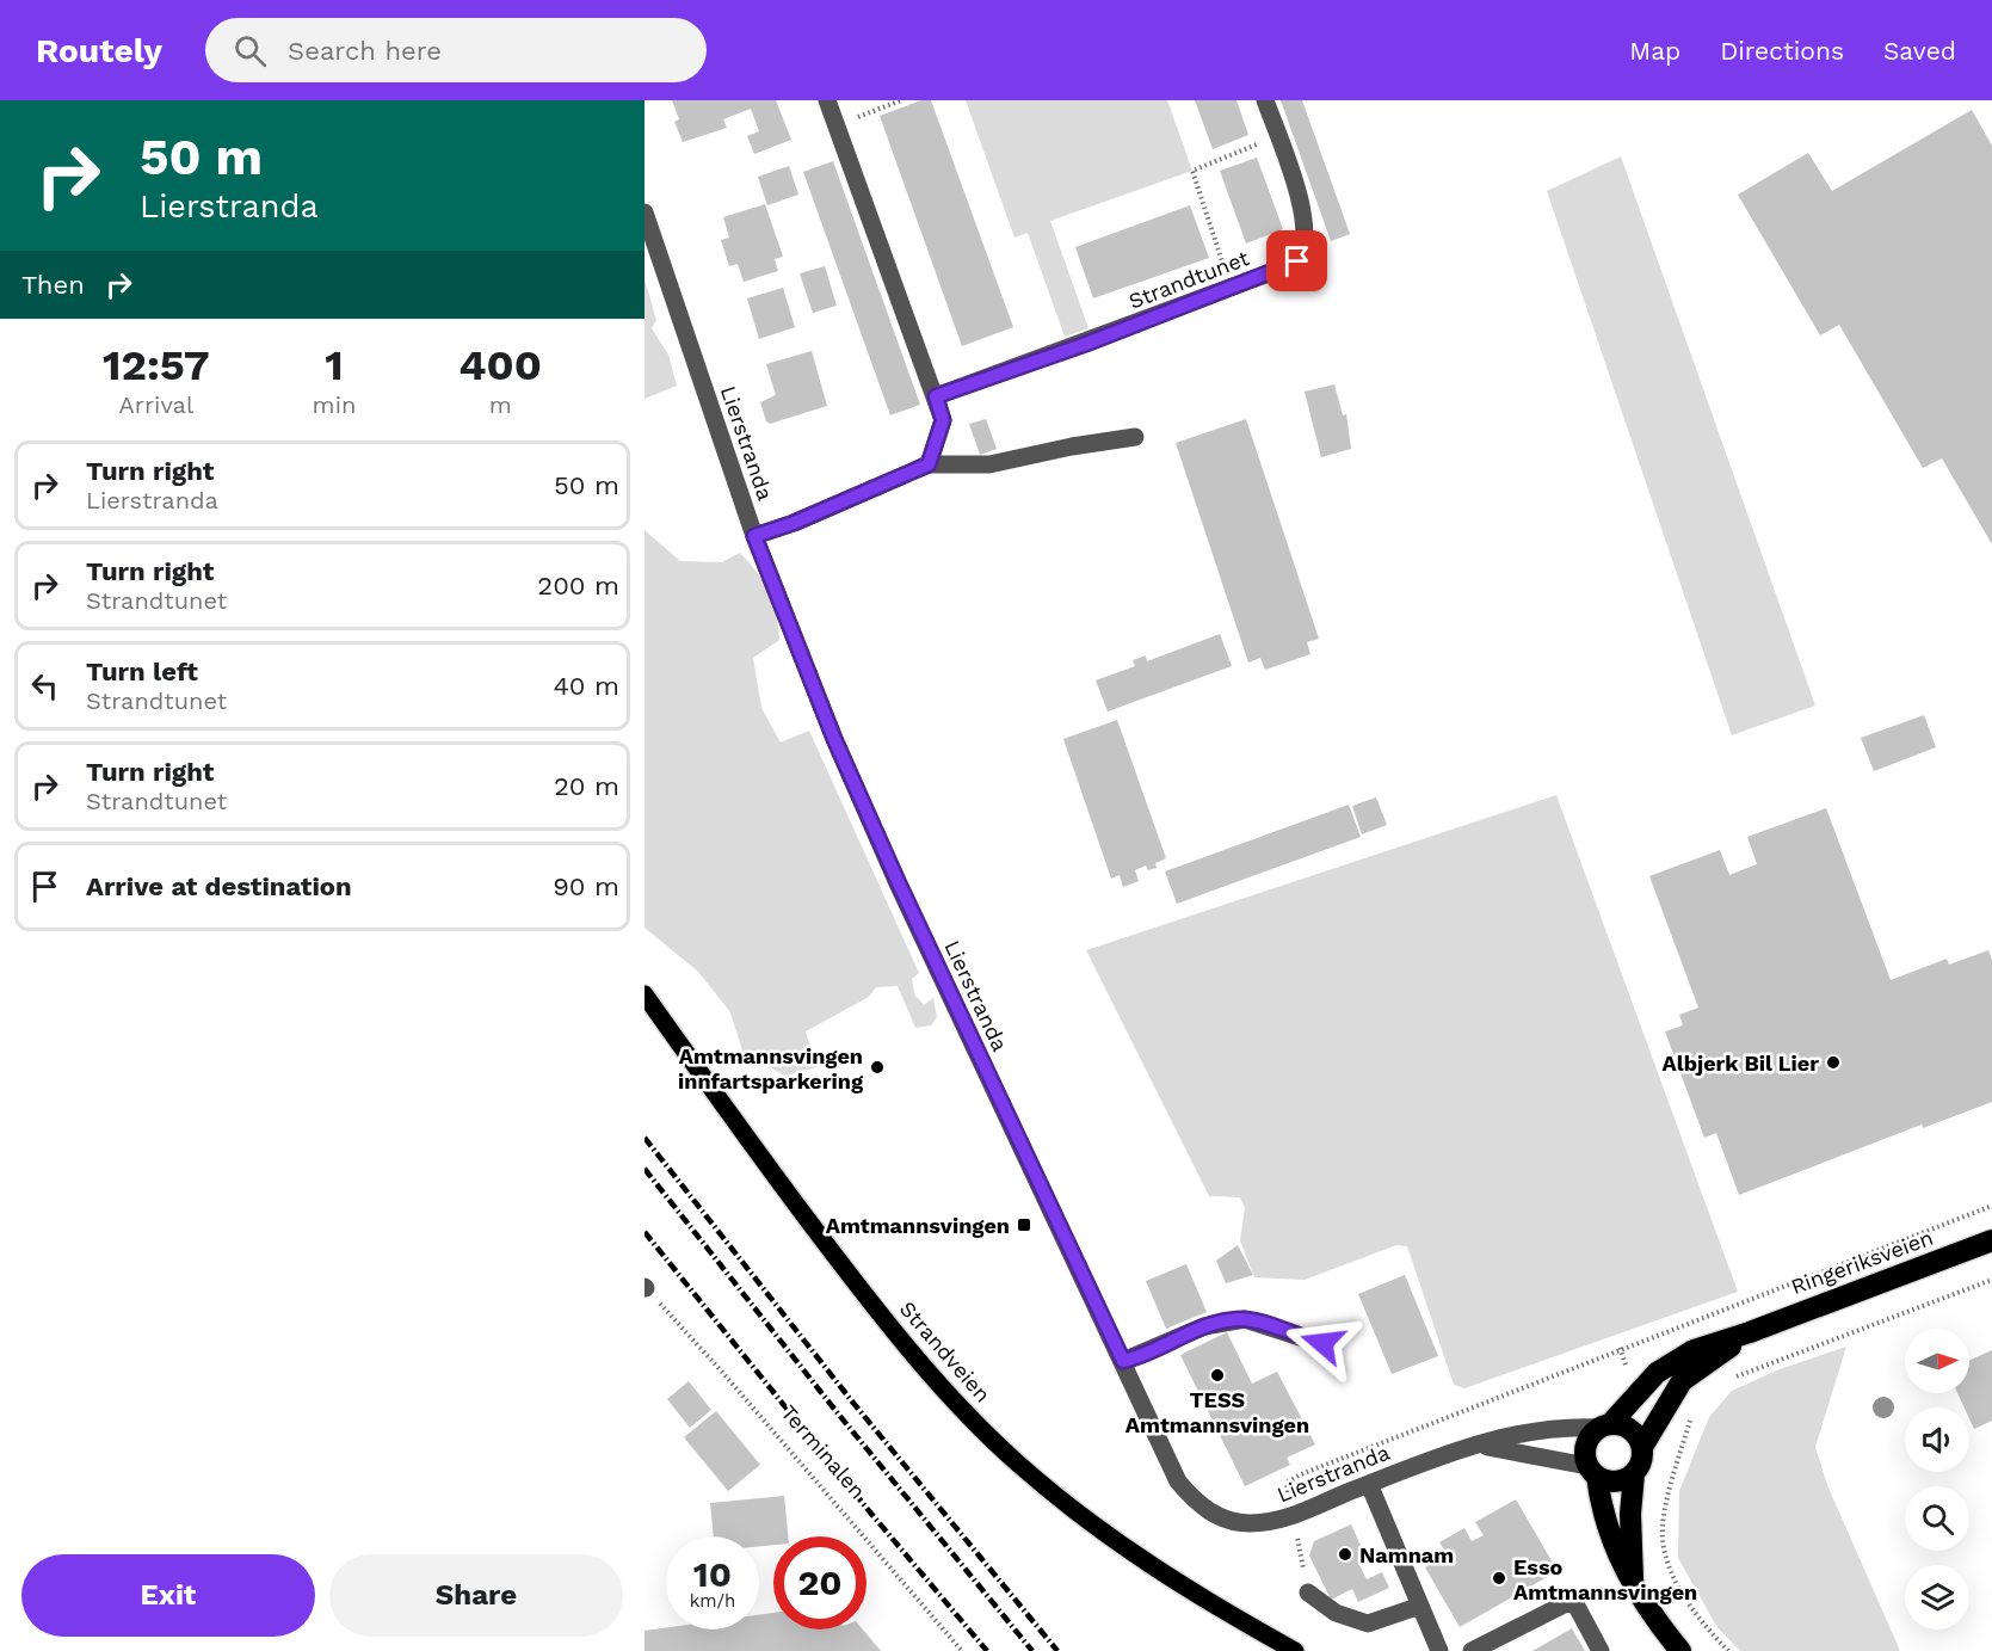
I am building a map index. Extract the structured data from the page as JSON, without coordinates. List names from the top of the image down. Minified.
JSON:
{"streets":{"highway":["Ringeriksveien"],"main road":["Strandveien"],"street":["Strandtunet","Lierstranda"],"path":["Terminalen"]},"crossings":[["Lierstranda","Ringeriksveien"]],"places":{"other":["Albjerk Bil Lier","Amtmannsvingen innfartsparkering","TESS Amtmannsvingen","Namnam","Esso Amtmannsvingen"],"transit":["Amtmannsvingen"]},"north":"right","page":{"header":"Routely","search":"Search here","nav":["Map","Directions","Saved"],"turn":["50 m","Lierstranda"],"then":"Then","eta":["12:57","Arrival","1","min","400","m"],"list":[{"name":"Turn right","note":"Lierstranda","value":"50 m"},{"name":"Turn right","note":"Strandtunet","value":"200 m"},{"name":"Turn left","note":"Strandtunet","value":"40 m"},{"name":"Turn right","note":"Strandtunet","value":"20 m"},{"name":"Arrive at destination","value":"90 m"}],"speed":"10 km/h","limit":"20","buttons":["Exit","Share"]}}
